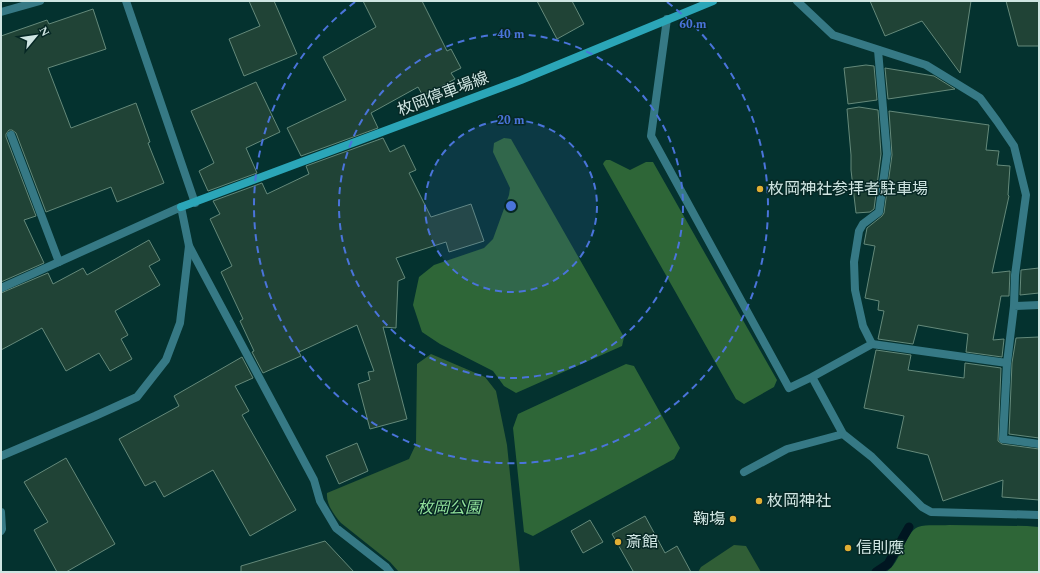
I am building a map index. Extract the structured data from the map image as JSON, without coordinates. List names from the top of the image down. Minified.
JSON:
{"streets":{"main road":["枚岡停車場線"]},"parks":["枚岡公園"],"places":["枚岡神社参拝者駐車場","枚岡神社","鞠塲","斎館","信則應"],"north":"top right","rings":["60 m","40 m","20 m"]}
